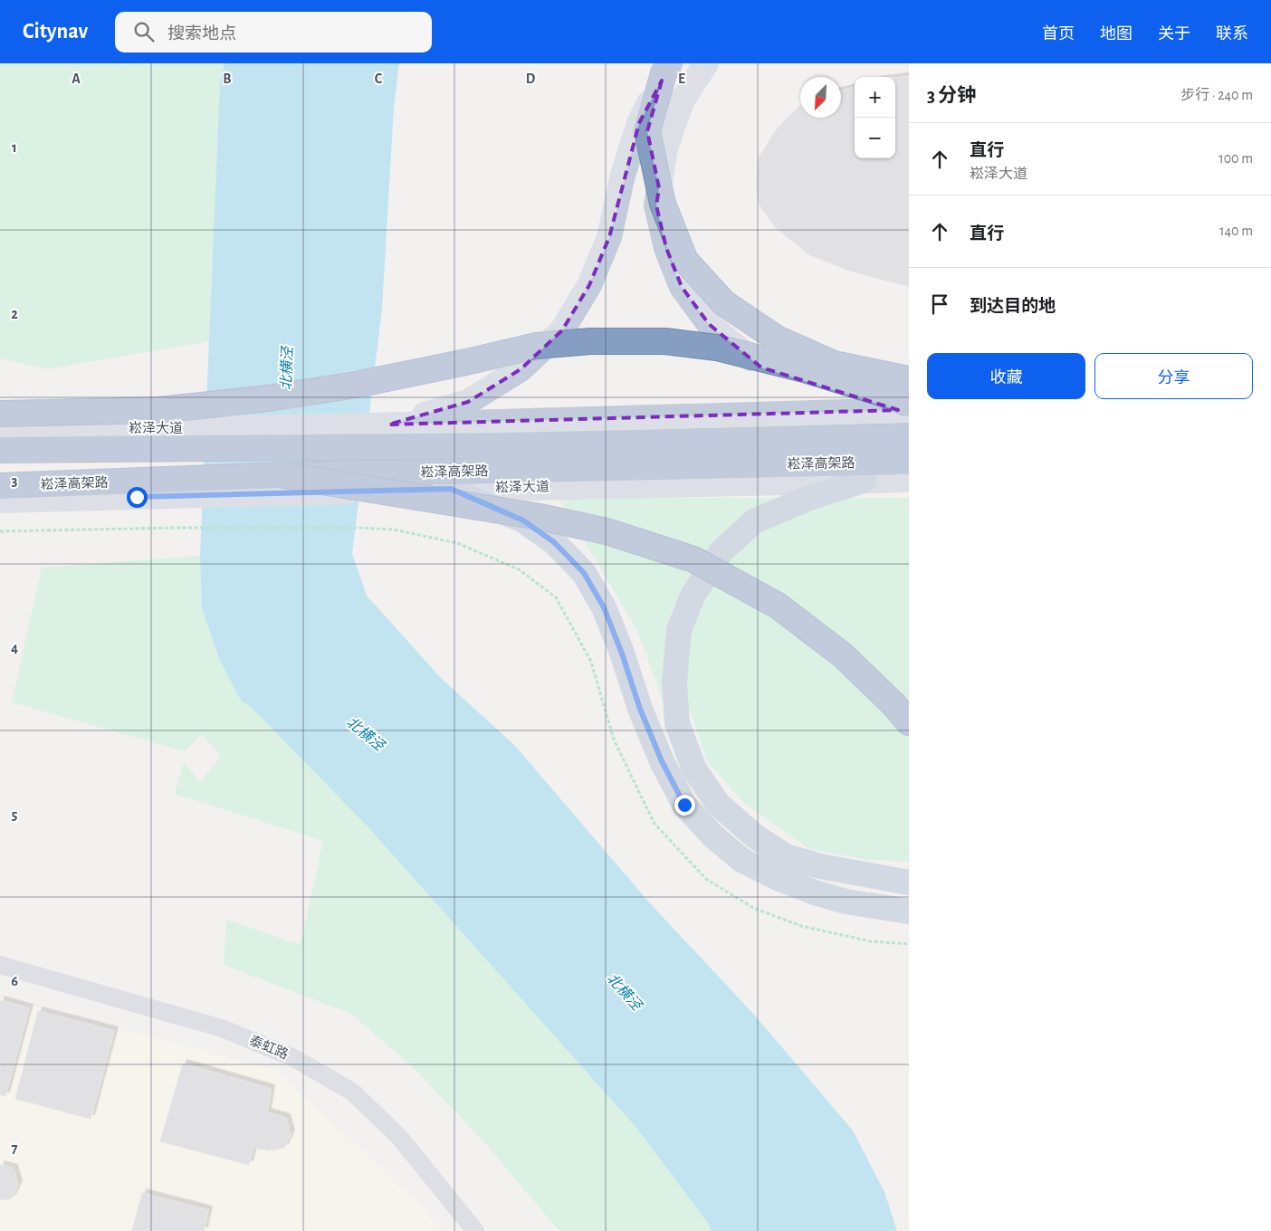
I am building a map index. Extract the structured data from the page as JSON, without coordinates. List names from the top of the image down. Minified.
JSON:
{"streets":{"highway":["崧泽高架路"],"main road":["崧泽大道"],"street":["泰虹路"]},"water":["北横泾"],"north":"bottom left","page":{"header":"Citynav","search":"搜索地点","nav":["首页","地图","关于","联系"],"heading":["3 分钟","步行 · 240 m"],"map_buttons":["+","−"],"list":[["直行","崧泽大道","100 m"],["直行","140 m"],"到达目的地"],"buttons":["收藏","分享"]},"grid":{"columns":["A","B","C","D","E"],"rows":["1","2","3","4","5","6","7"]}}
